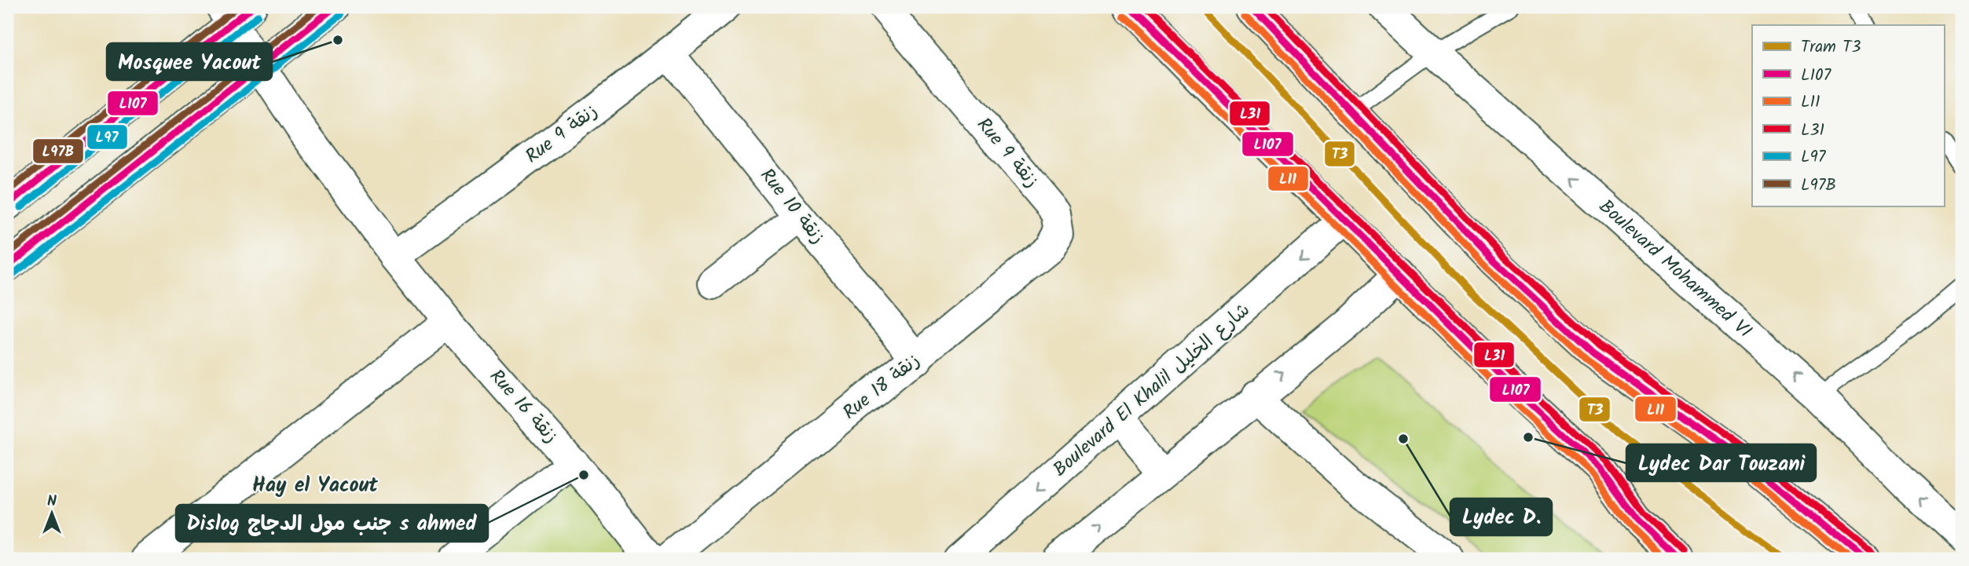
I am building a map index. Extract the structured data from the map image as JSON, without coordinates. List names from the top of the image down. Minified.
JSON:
{"streets":{"street":["Rue 9 زنقة","Rue 10 زنقة","Boulevard Mohammed VI","Rue 18 زنقة","Boulevard El Khalil شارع الخليل","Rue 16 زنقة"]},"crossings":[["Rue 9 زنقة","Rue 10 زنقة"],["Rue 9 زنقة","Rue 18 زنقة"],["Rue 9 زنقة","Rue 16 زنقة"],["Rue 10 زنقة","Rue 18 زنقة"]],"districts":["Hay el Yacout"],"places":["Mosquee Yacout","Lydec Dar Touzani","Lydec D.","Dislog جنب مول الدجاج s ahmed"],"lines":["tram line T3","transit line L107","transit line L31","transit line L97B","transit line L11","transit line L97"],"legend":["Tram T3","L107","L11","L31","L97","L97B"],"north":"top"}
